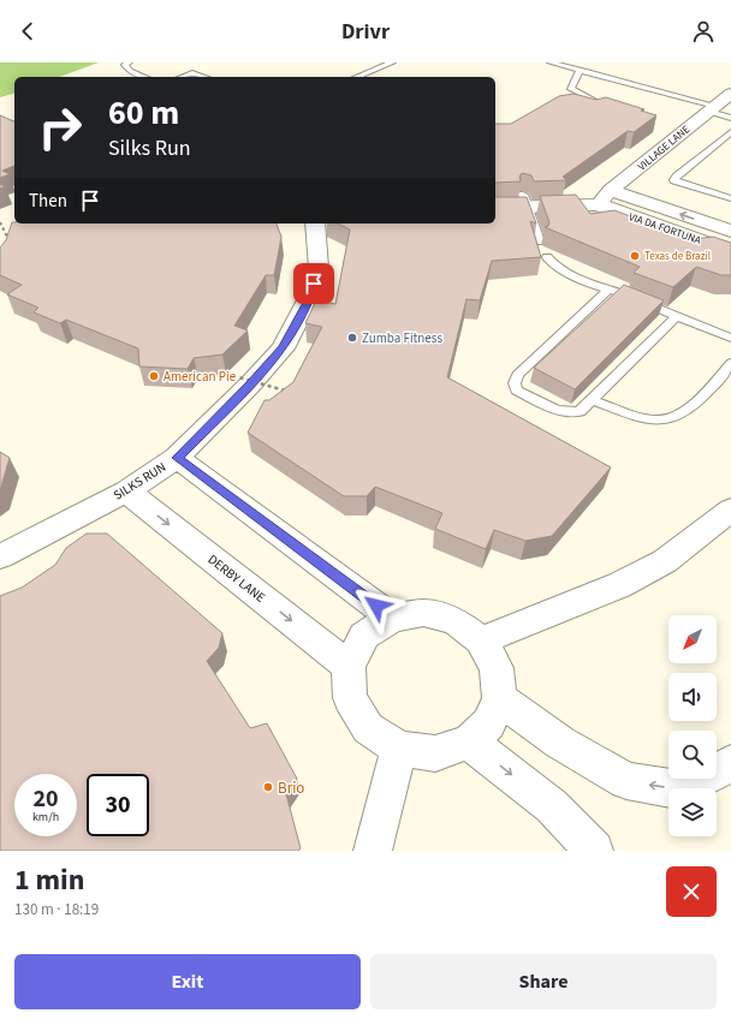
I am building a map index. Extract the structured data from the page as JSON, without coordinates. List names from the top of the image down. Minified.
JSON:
{"streets":{"street":["VILLAGE LANE","VIA DA FORTUNA","SILKS RUN","DERBY LANE"]},"crossings":[["VILLAGE LANE","VIA DA FORTUNA"],["SILKS RUN","DERBY LANE"]],"places":["Texas de Brazil","Zumba Fitness","American Pie","Brio"],"north":"bottom left","page":{"header":"Drivr","turn":["60 m","Silks Run"],"then":"Then","speed":"20 km/h","limit":"30","heading":["1 min","130 m · 18:19"],"buttons":["Exit","Share"]}}
